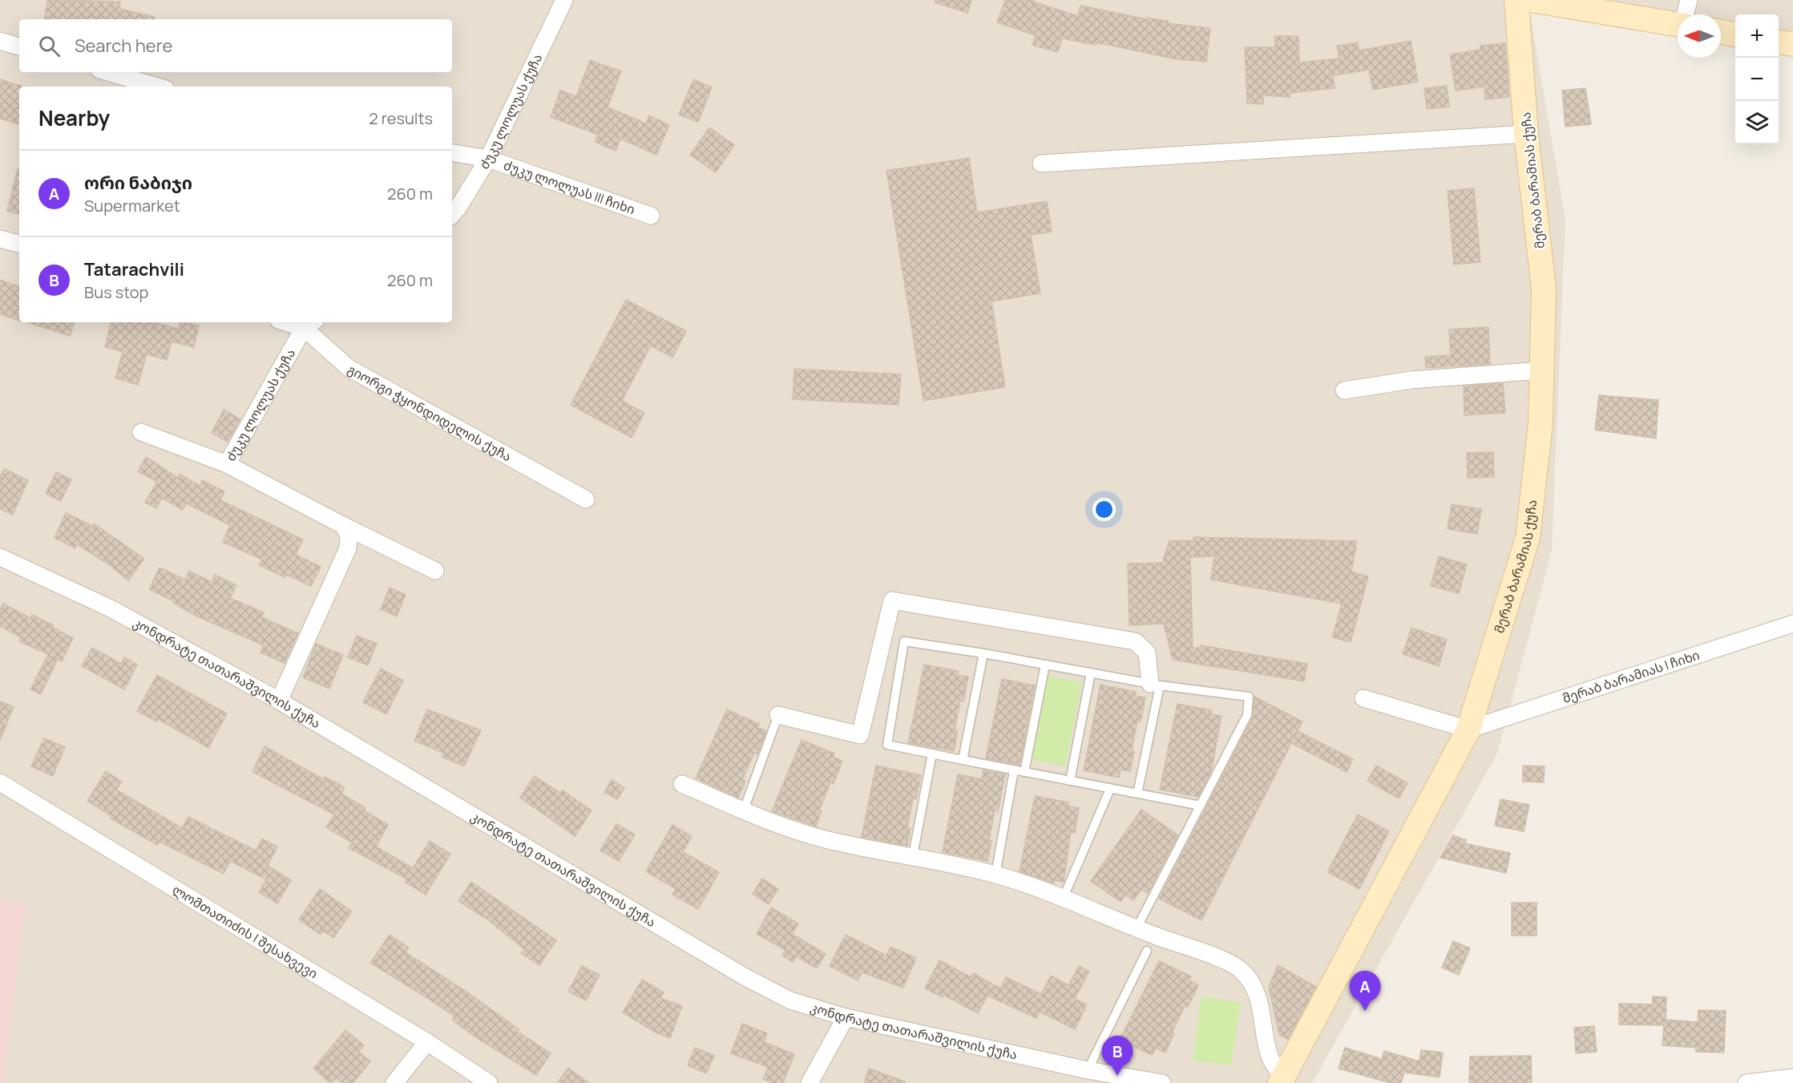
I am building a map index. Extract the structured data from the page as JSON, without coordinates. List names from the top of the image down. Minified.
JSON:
{"streets":{"main road":["მერაბ ბარამიას ქუჩა"],"street":["ძუკუ ლოლუას ქუჩა","ძუკუ ლოლუას III ჩიხი","გიორგი ჭყონდიდელის ქუჩა","კონდრატე თათარაშვილის ქუჩა","მერაბ ბარამიას I ჩიხი","ლომთათიძის I შესახვევი"]},"crossings":[["ძუკუ ლოლუას ქუჩა","ძუკუ ლოლუას III ჩიხი"],["ძუკუ ლოლუას ქუჩა","გიორგი ჭყონდიდელის ქუჩა"],["მერაბ ბარამიას ქუჩა","მერაბ ბარამიას I ჩიხი"]],"north":"left","page":{"map_buttons":["+","−"],"search":"Search here","heading":["Nearby","2 results"],"list":[{"mark":"A","name":"ორი ნაბიჯი","note":"Supermarket","value":"260 m"},{"mark":"B","name":"Tatarachvili","note":"Bus stop","value":"260 m"}],"pins":["A","B"]}}
